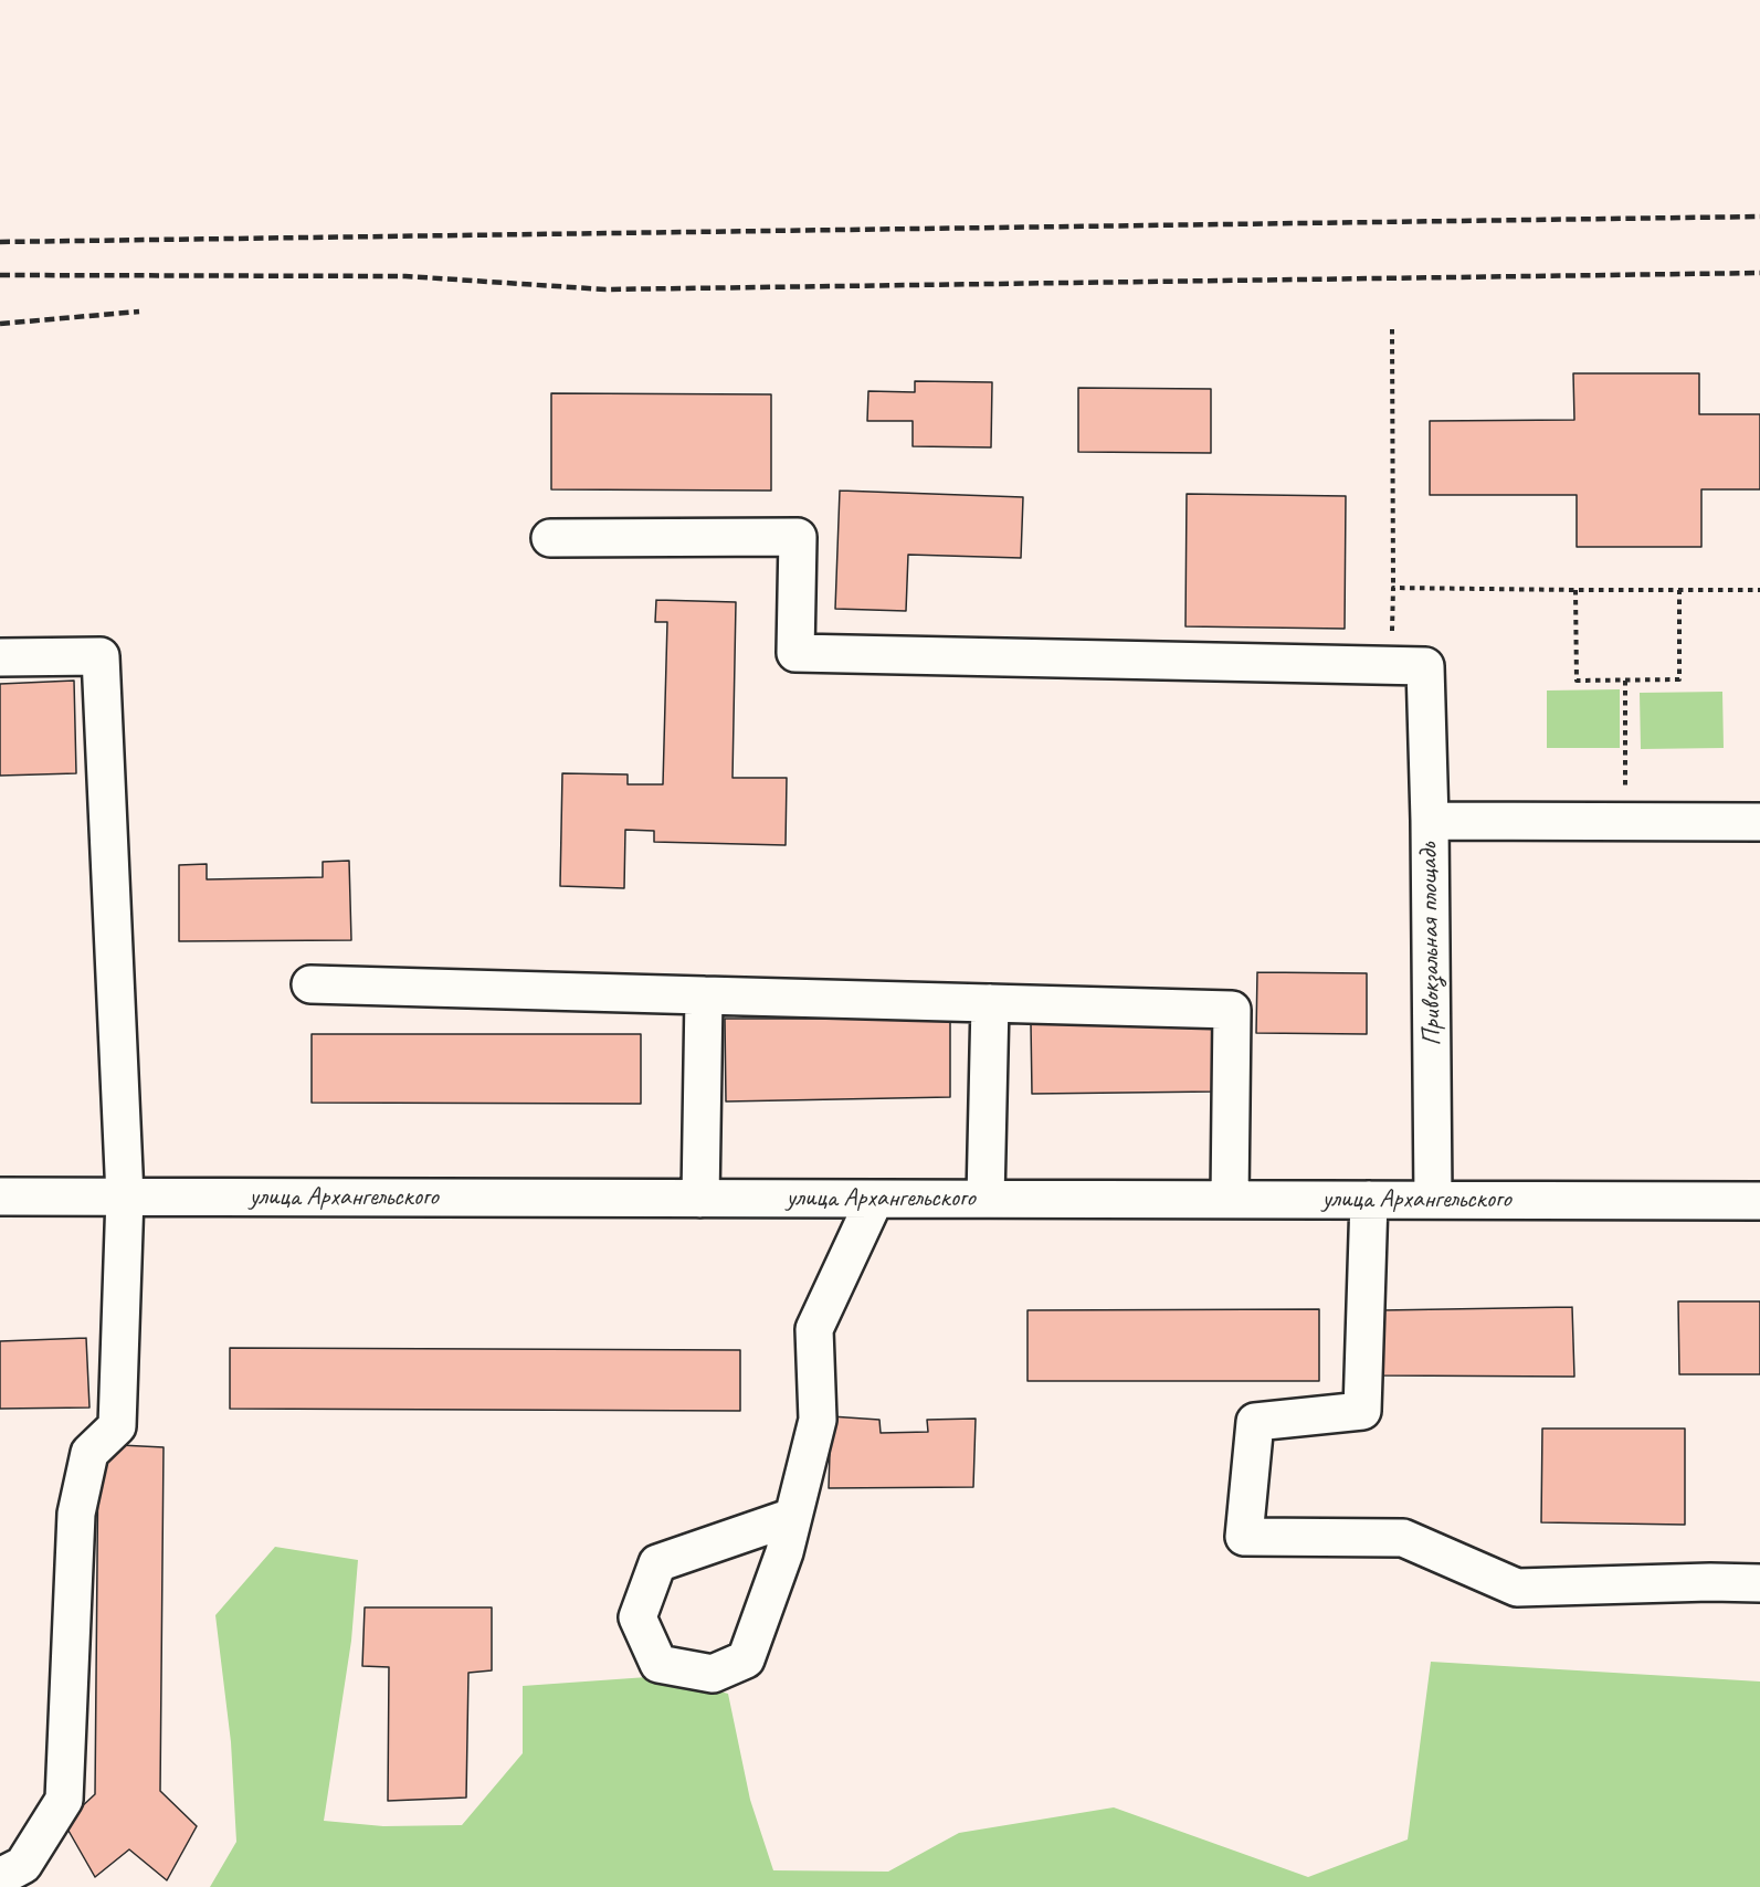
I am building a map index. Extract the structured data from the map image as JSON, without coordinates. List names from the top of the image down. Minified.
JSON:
{"streets":{"street":["Привокзальная площадь","улица Архангельского"]},"crossings":[["Привокзальная площадь","улица Архангельского"]]}
